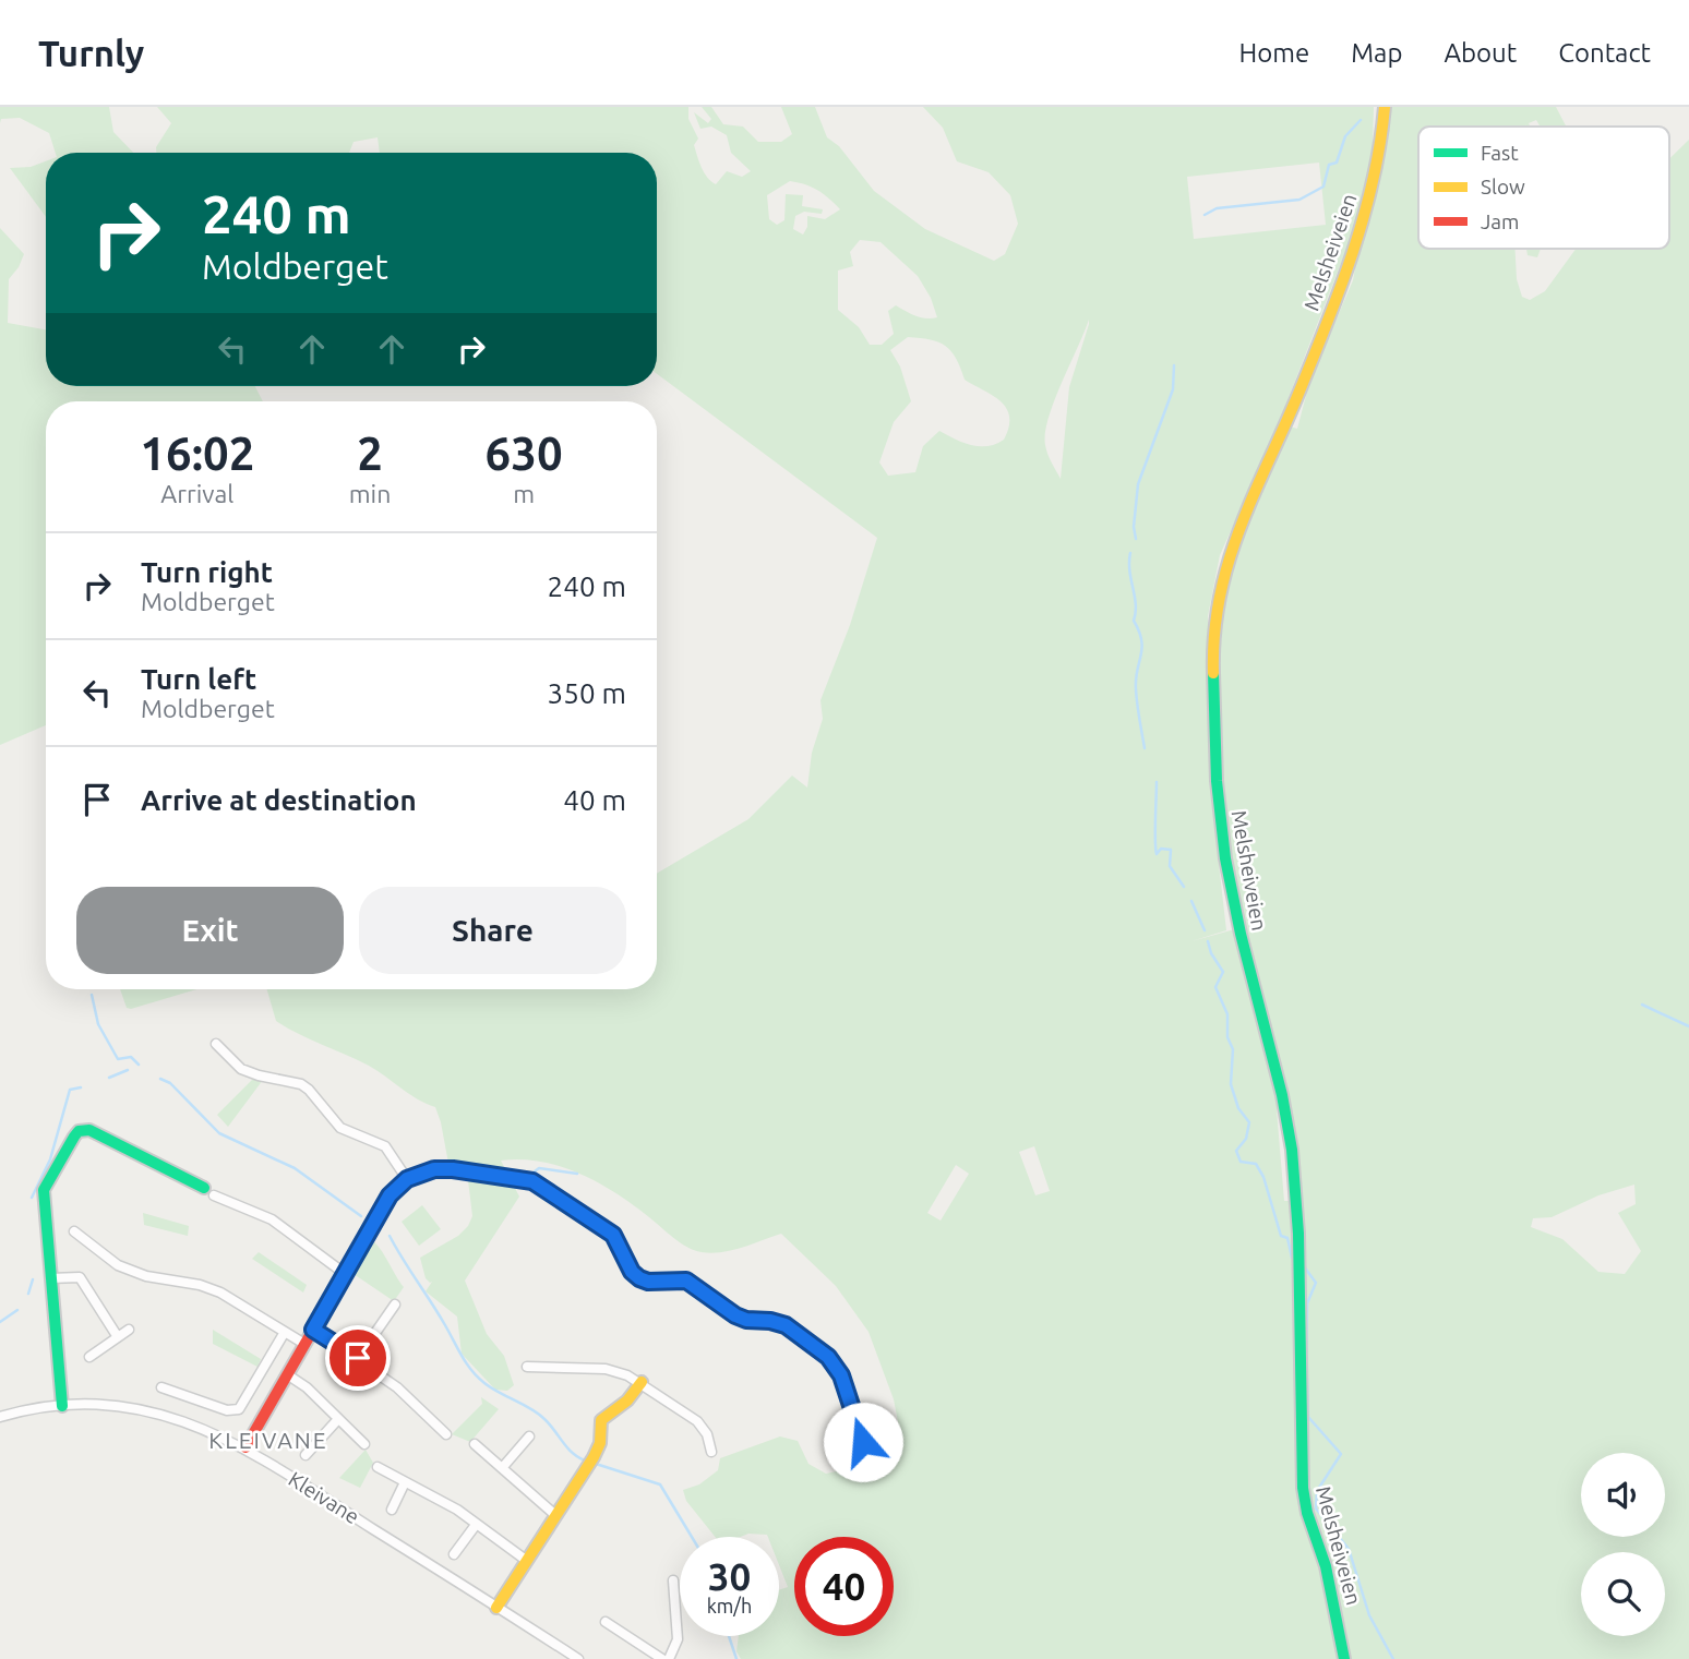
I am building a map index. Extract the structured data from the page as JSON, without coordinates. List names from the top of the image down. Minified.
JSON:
{"streets":{"street":["Melsheiveien","Kleivane"]},"districts":["KLEIVANE"],"legend":["Fast","Slow","Jam"],"page":{"header":"Turnly","nav":["Home","Map","About","Contact"],"turn":["240 m","Moldberget"],"eta":["16:02","Arrival","2","min","630","m"],"list":[{"name":"Turn right","note":"Moldberget","value":"240 m"},{"name":"Turn left","note":"Moldberget","value":"350 m"},{"name":"Arrive at destination","value":"40 m"}],"buttons":["Exit","Share"],"speed":"30 km/h","limit":"40"}}
